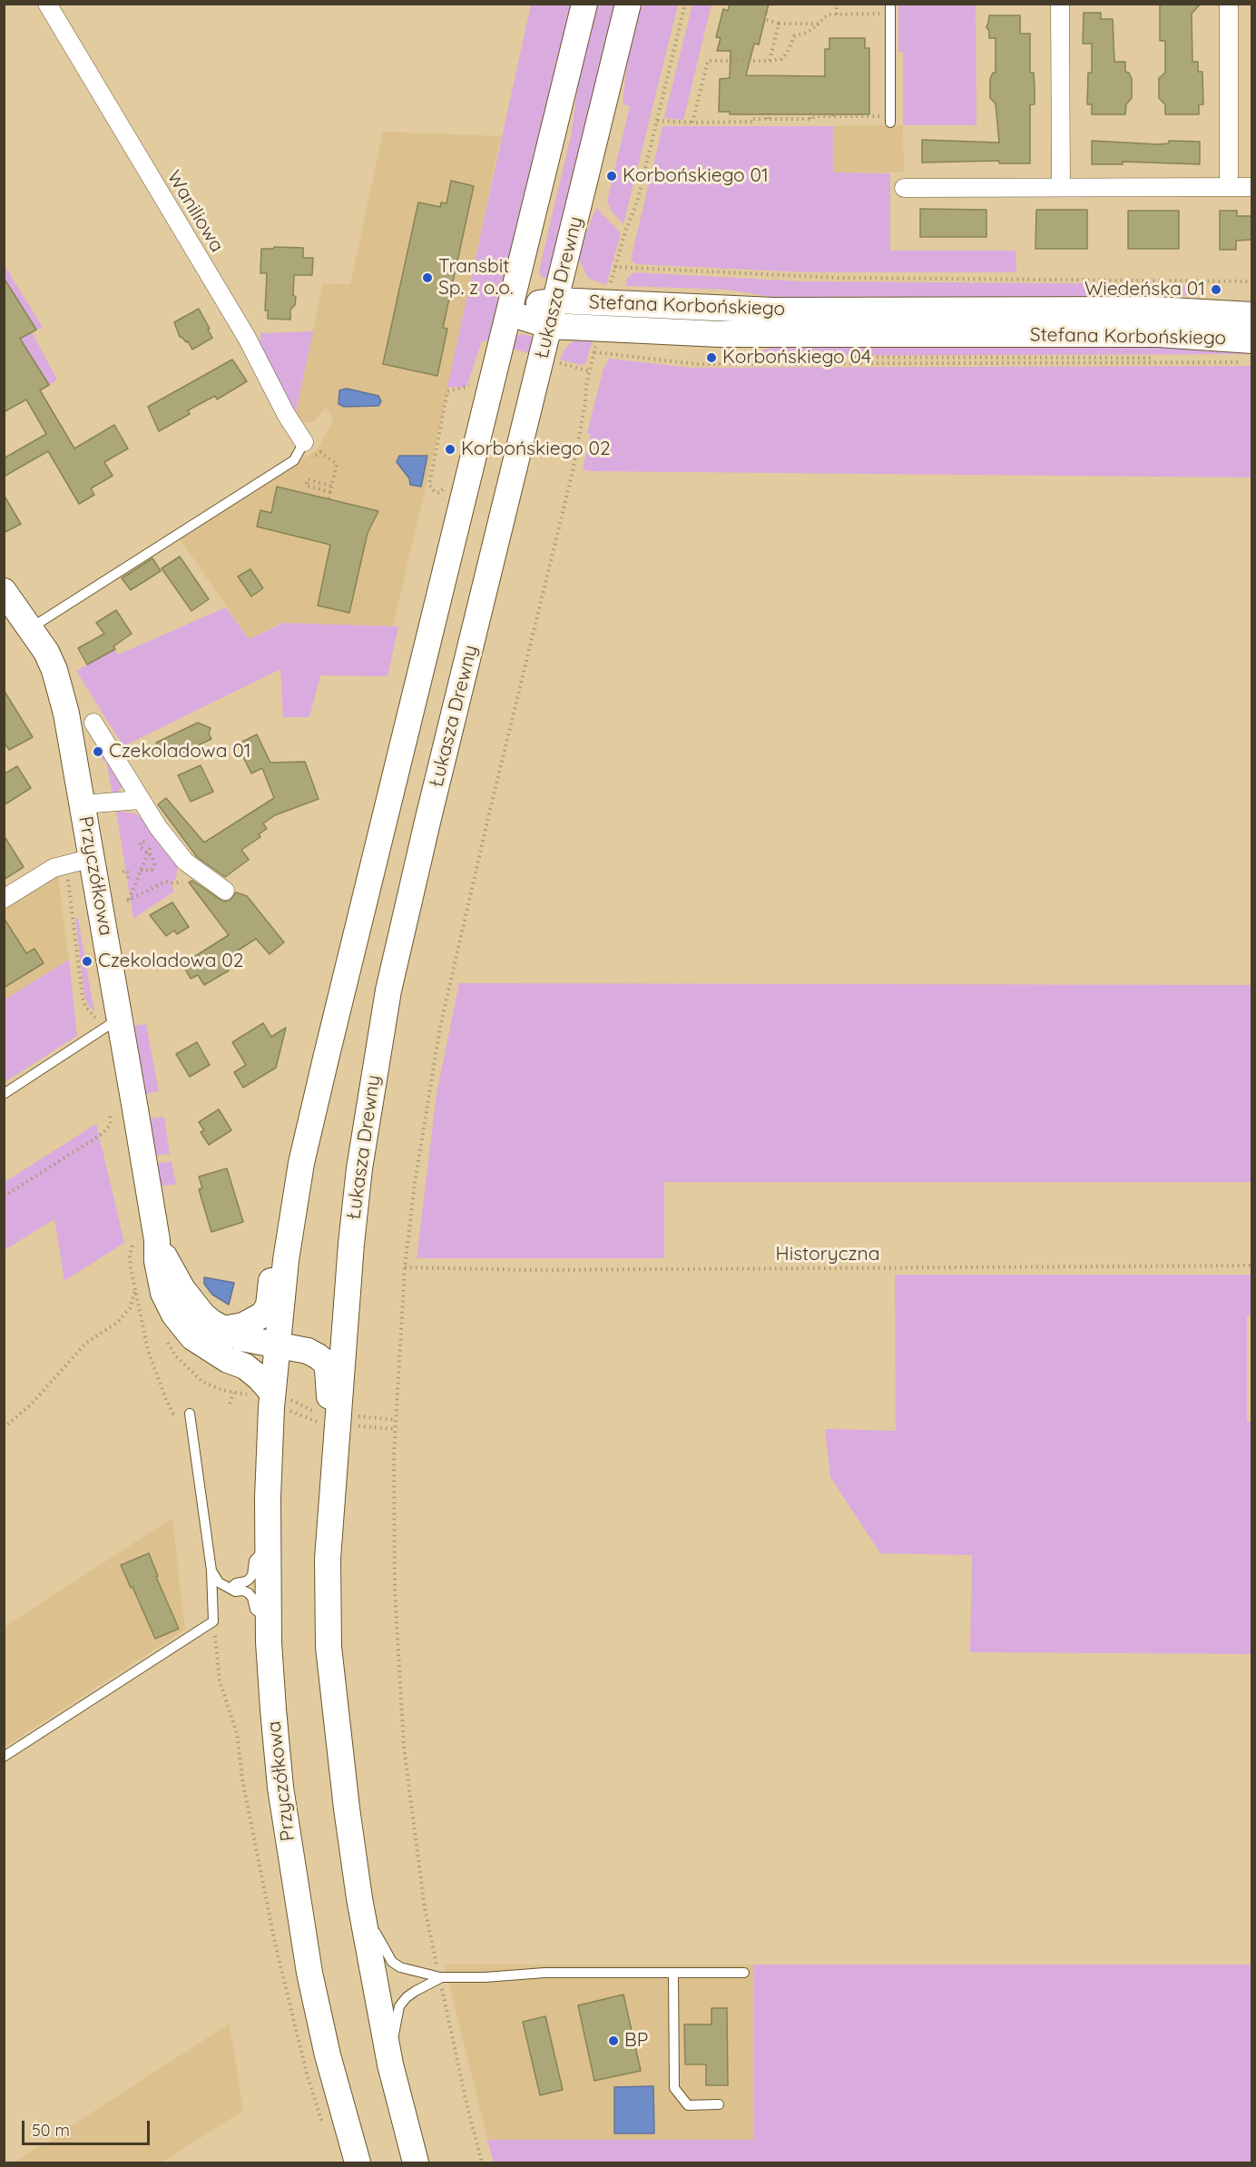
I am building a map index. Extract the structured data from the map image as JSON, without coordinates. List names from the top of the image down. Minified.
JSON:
{"streets":{"main road":["Łukasza Drewny","Stefana Korbońskiego","Przyczółkowa"],"street":["Waniliowa"],"path":["Historyczna"]},"crossings":[["Łukasza Drewny","Stefana Korbońskiego"]],"places":["Korbońskiego 01","Transbit Sp. z o.o.","Wiedeńska 01","Korbońskiego 04","Korbońskiego 02","Czekoladowa 01","Czekoladowa 02","BP"],"scale_bar":"50 m"}
